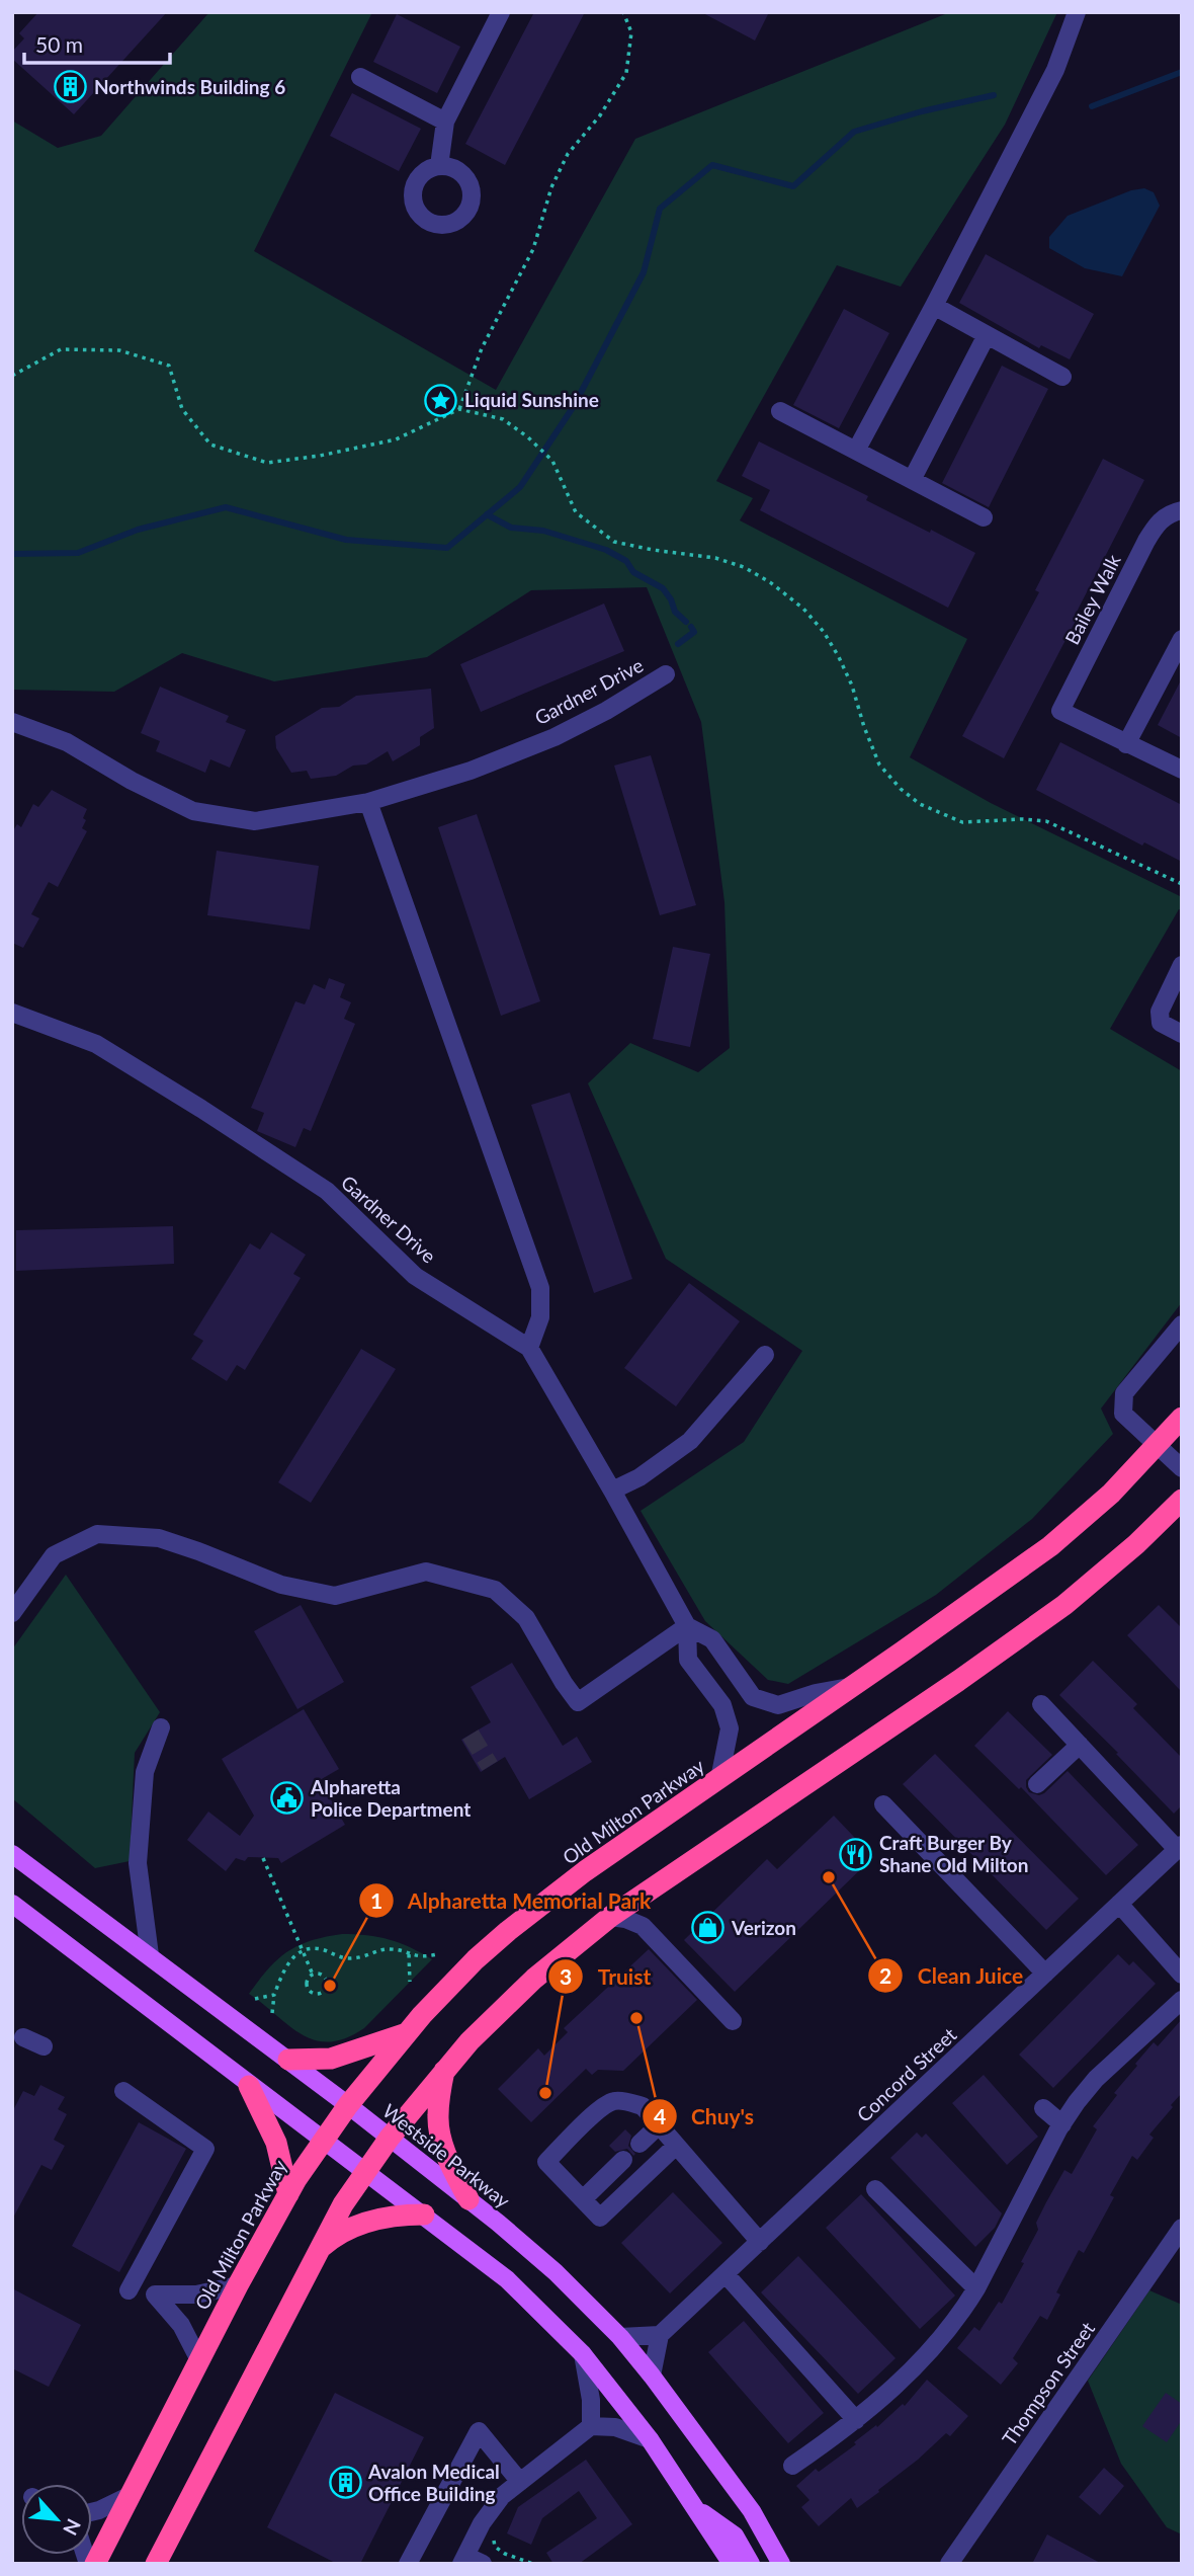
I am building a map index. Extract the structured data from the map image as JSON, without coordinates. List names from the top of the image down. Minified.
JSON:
{"streets":{"highway":["Old Milton Parkway"],"main road":["Westside Parkway"],"street":["Bailey Walk","Gardner Drive","Concord Street","Thompson Street"]},"crossings":[["Gardner Drive","Old Milton Parkway"],["Old Milton Parkway","Westside Parkway"]],"places":{"building":["Northwinds Building 6","Avalon Medical Office Building"],"place":["Liquid Sunshine"],"public building":["Alpharetta Police Department"],"restaurant":["Craft Burger By Shane Old Milton"],"other":["Clean Juice","Alpharetta Memorial Park","Chuy's","Truist"],"shop":["Verizon"]},"scale_bar":"50 m","north":"bottom right"}
